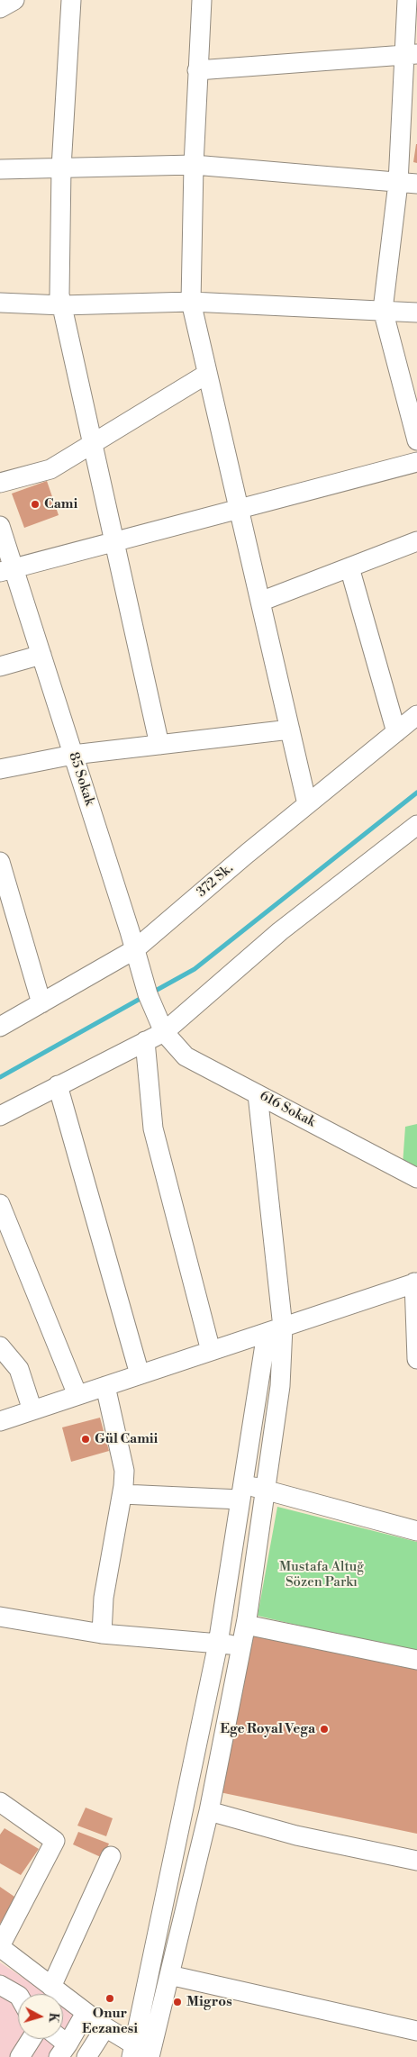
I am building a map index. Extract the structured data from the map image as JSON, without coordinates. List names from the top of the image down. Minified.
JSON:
{"streets":{"street":["85 Sokak","372 Sk.","616 Sokak"]},"crossings":[["85 Sokak","372 Sk."],["85 Sokak","616 Sokak"]],"parks":["Mustafa Altuğ Sözen Parkı"],"places":["Cami","Gül Camii","Ege Royal Vega","Onur Eczanesi","Migros"],"north":"right"}
